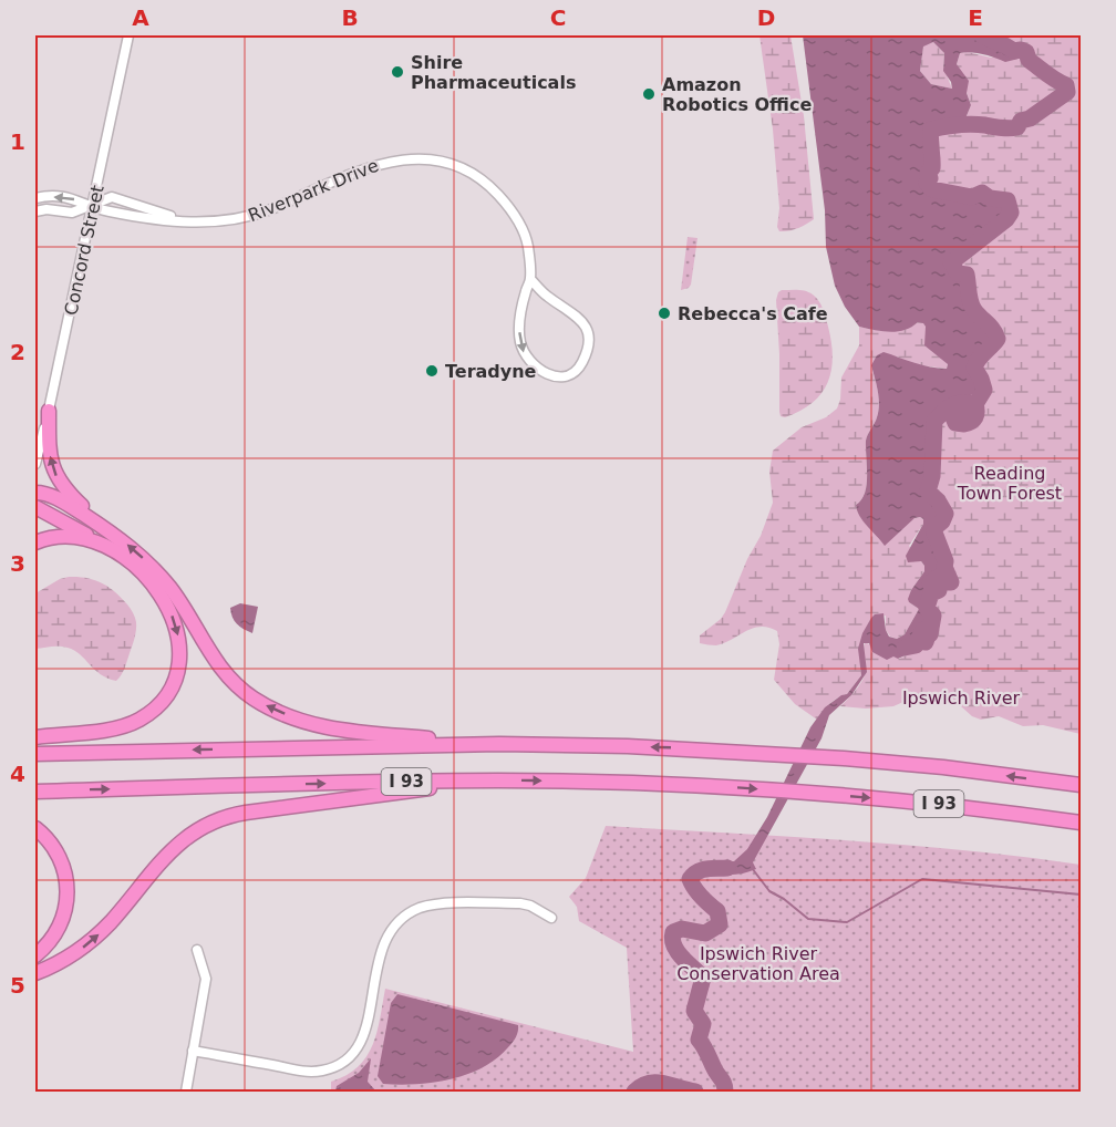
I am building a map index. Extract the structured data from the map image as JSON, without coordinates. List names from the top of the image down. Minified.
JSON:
{"streets":{"highway":["I 93"],"street":["Riverpark Drive","Concord Street"]},"crossings":[["Riverpark Drive","Concord Street"]],"parks":["Reading Town Forest","Ipswich River","Ipswich River Conservation Area"],"places":["Shire Pharmaceuticals","Amazon Robotics Office","Rebecca's Cafe","Teradyne"],"grid":{"columns":["A","B","C","D","E"],"rows":["1","2","3","4","5"]}}
